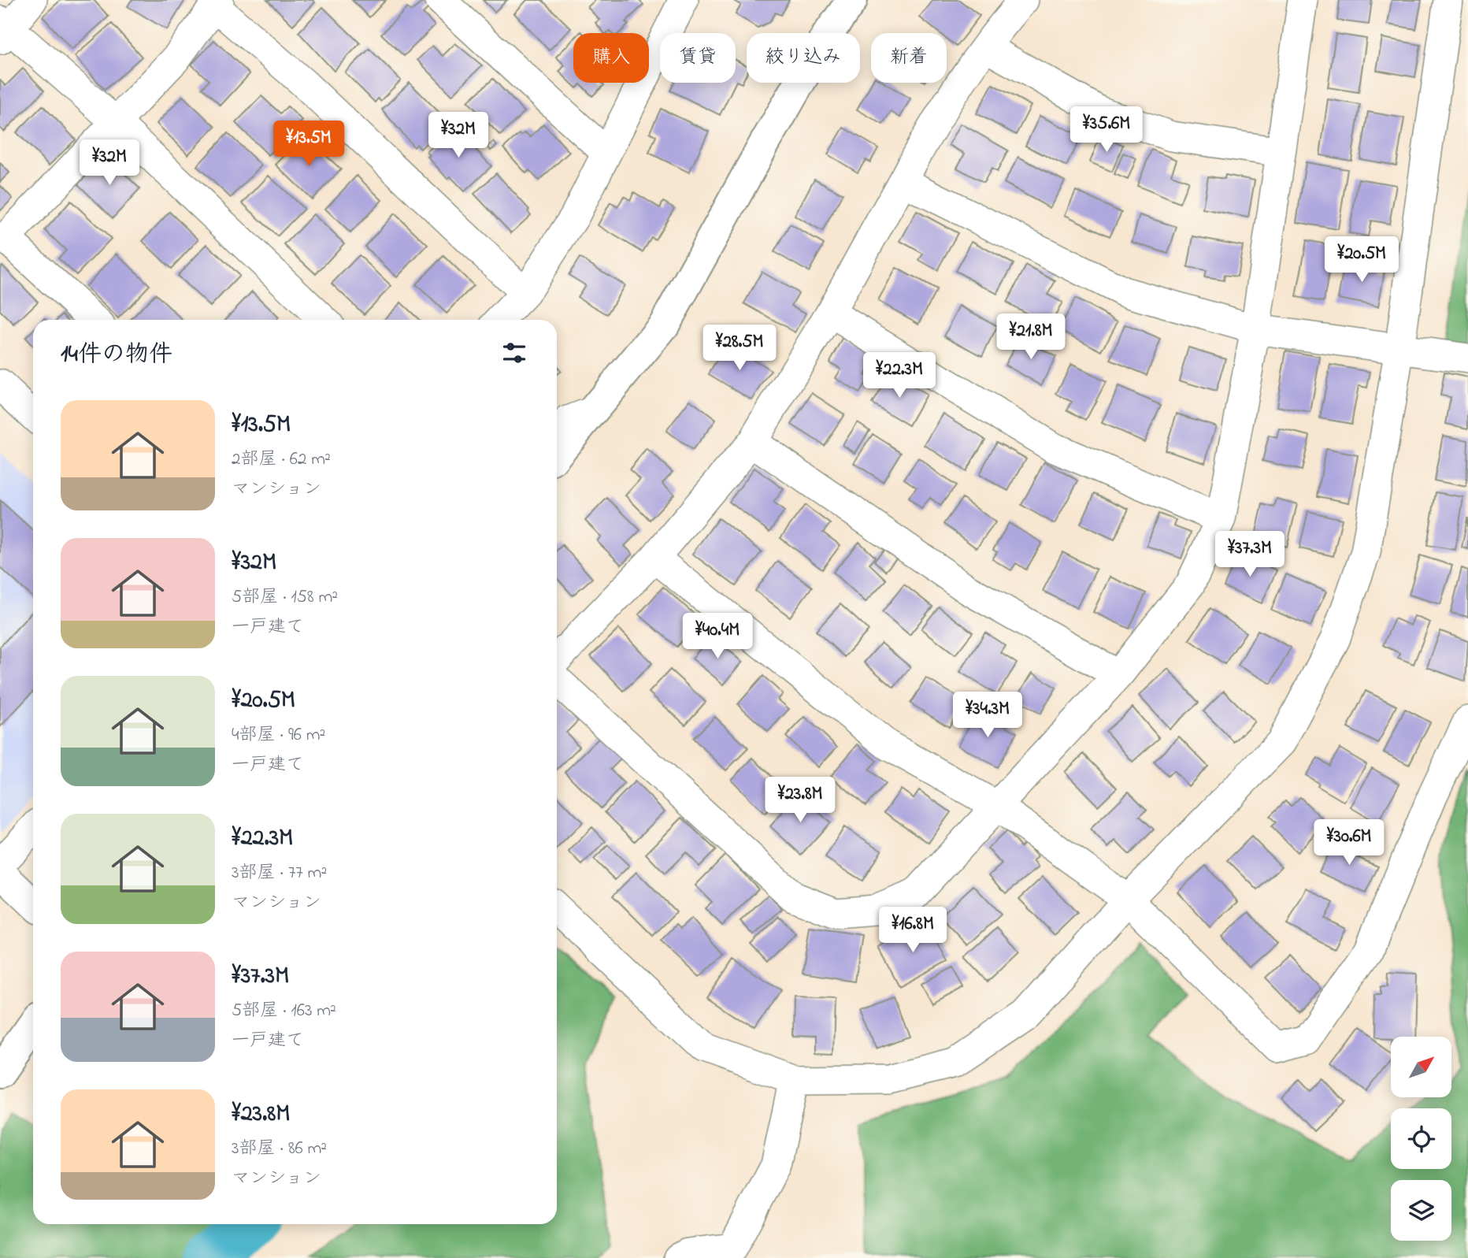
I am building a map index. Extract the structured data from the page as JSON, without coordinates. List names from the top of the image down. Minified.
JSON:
{"north":"top right","page":{"chip":["購入","賃貸","絞り込み","新着"],"price":["¥35.6M","¥32M","¥13.5M","¥32M","¥20.5M","¥21.8M","¥28.5M","¥22.3M","¥37.3M","¥40.4M","¥34.3M","¥23.8M","¥30.6M","¥16.8M"],"heading":"14件の物件","list":[{"name":"¥13.5M","note":"2部屋 · 62 m² · マンション"},{"name":"¥32M","note":"5部屋 · 158 m² · 一戸建て"},{"name":"¥20.5M","note":"4部屋 · 96 m² · 一戸建て"},{"name":"¥22.3M","note":"3部屋 · 77 m² · マンション"},{"name":"¥37.3M","note":"5部屋 · 163 m² · 一戸建て"},{"name":"¥23.8M","note":"3部屋 · 86 m² · マンション"}]}}
